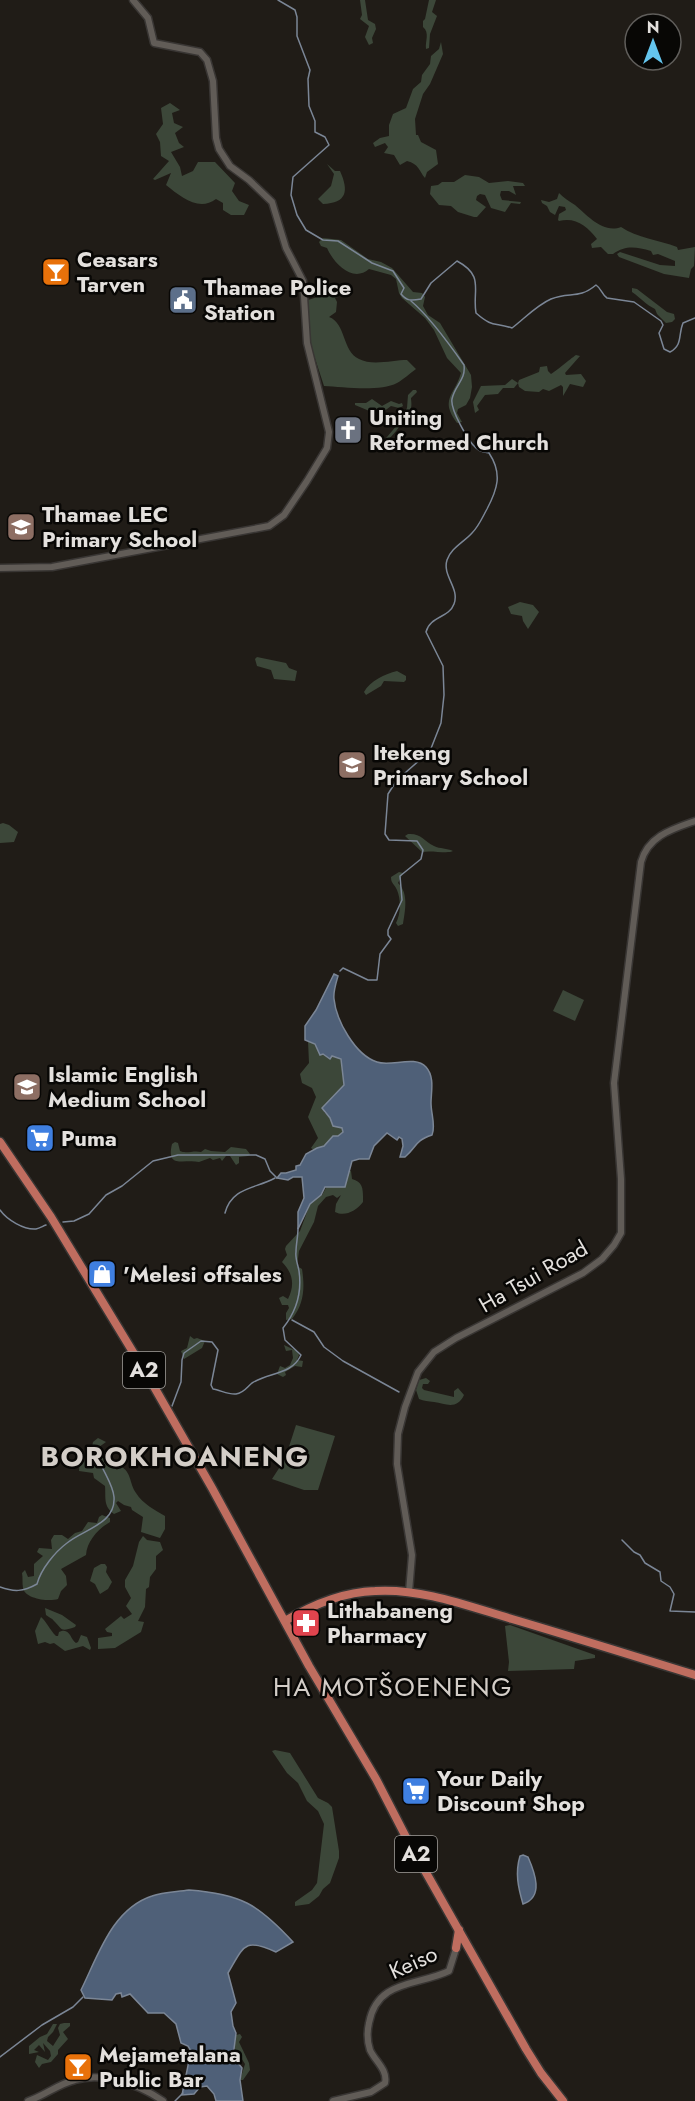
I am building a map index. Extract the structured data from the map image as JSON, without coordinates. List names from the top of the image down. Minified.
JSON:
{"streets":{"main road":["A2"],"street":["Ha Tsui Road","Keiso"]},"districts":["BOROKHOANENG","HA MOTŠOENENG"],"places":{"bar":["Ceasars Tarven","Mejametalana Public Bar"],"public building":["Thamae Police Station"],"church":["Uniting Reformed Church"],"school or university":["Thamae LEC Primary School","Itekeng Primary School","Islamic English Medium School"],"supermarket":["Puma","Your Daily Discount Shop"],"shop":["'Melesi offsales"],"pharmacy":["Lithabaneng Pharmacy"]},"north":"top"}
